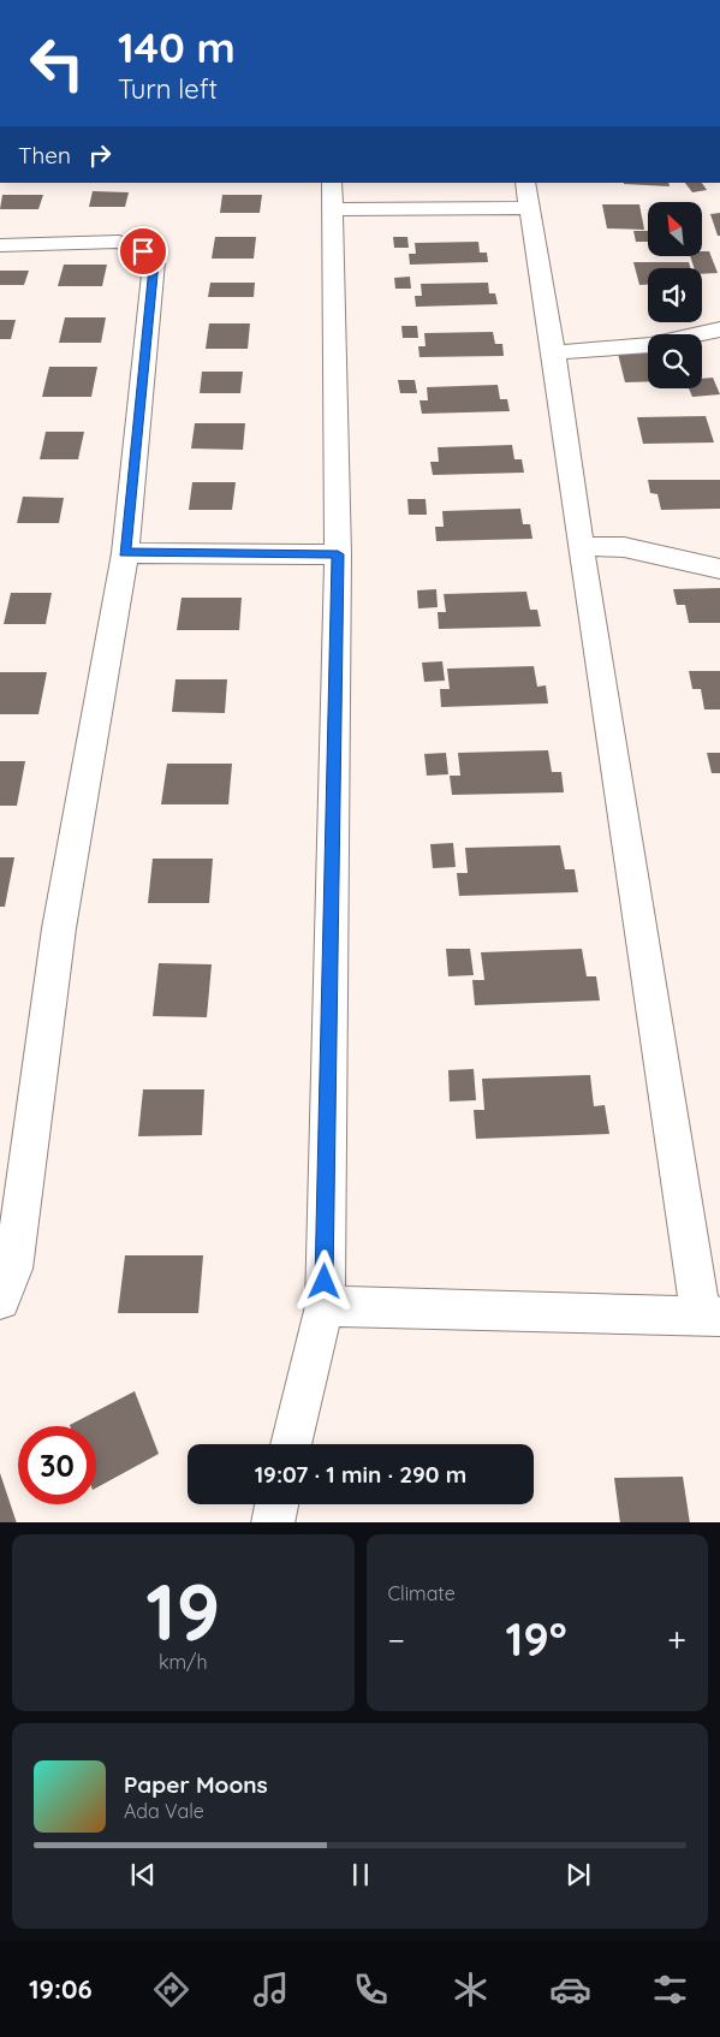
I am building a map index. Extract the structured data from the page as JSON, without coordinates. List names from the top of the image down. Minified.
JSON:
{"north":"top left","page":{"turn":["140 m","Turn left"],"then":"Then","limit":"30","trip":"19:07 · 1 min · 290 m","tile":[["19","km/h"],"Climate"],"heat":["−","19°","+"],"song":["Paper Moons","Ada Vale"],"tabs":"19:06"}}
